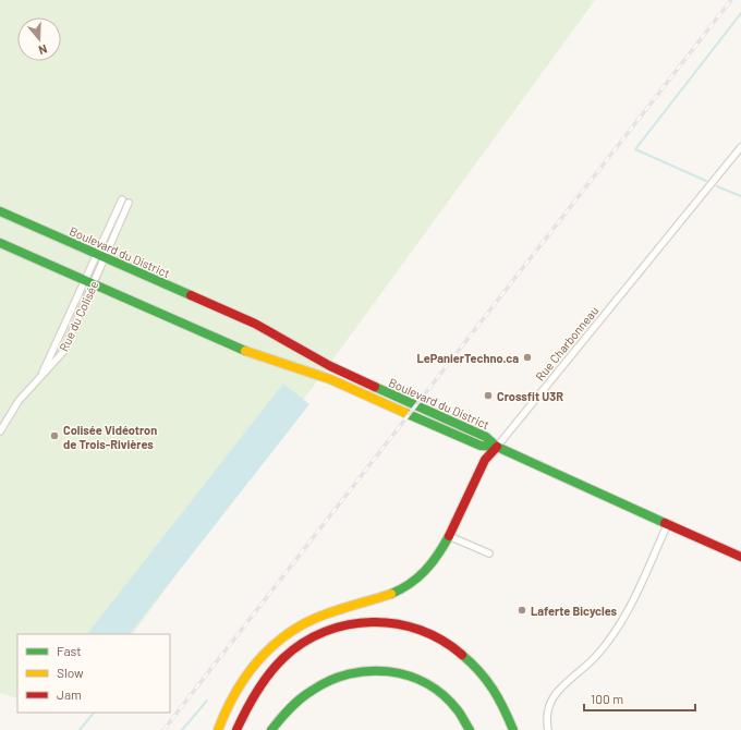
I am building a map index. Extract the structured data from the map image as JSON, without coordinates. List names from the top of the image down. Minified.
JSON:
{"streets":{"main road":["Boulevard du District"],"street":["Rue du Colisée","Rue Charbonneau"]},"crossings":[["Boulevard du District","Rue du Colisée"],["Boulevard du District","Rue Charbonneau"]],"places":["LePanierTechno.ca","Crossfit U3R","Colisée Vidéotron de Trois-Rivières","Laferte Bicycles"],"legend":["Fast","Slow","Jam"],"scale_bar":"100 m","north":"bottom"}
